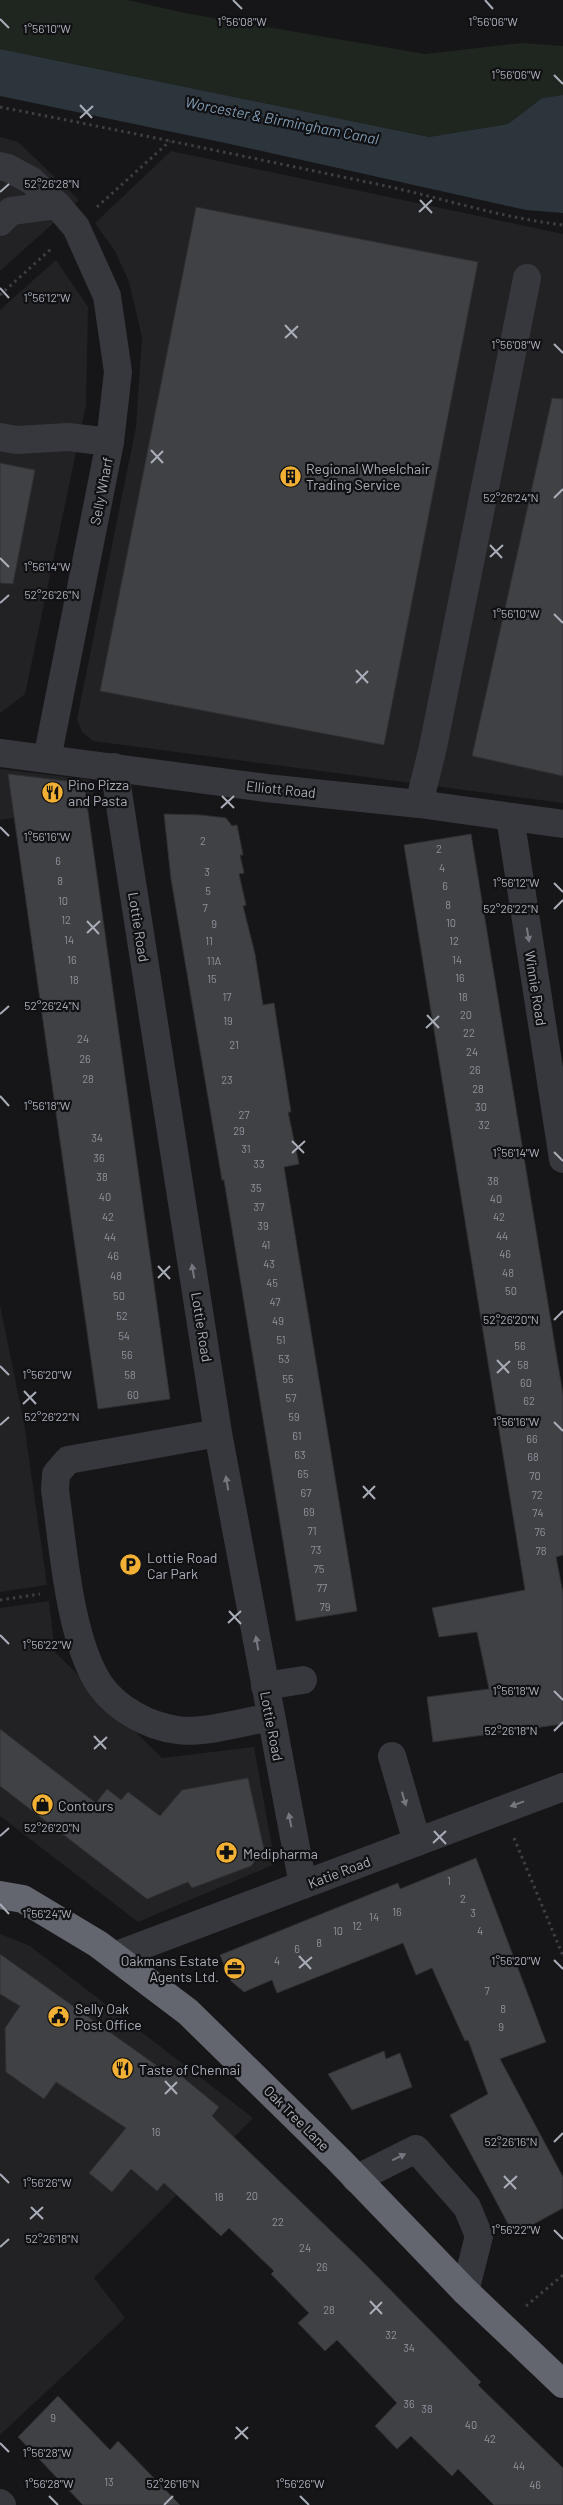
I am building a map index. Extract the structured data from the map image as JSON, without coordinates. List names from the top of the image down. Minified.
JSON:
{"streets":{"highway":["Oak Tree Lane"],"street":["Selly Wharf","Elliott Road","Lottie Road","Winnie Road","Katie Road"]},"crossings":[["Selly Wharf","Elliott Road"],["Elliott Road","Lottie Road"],["Elliott Road","Winnie Road"],["Lottie Road","Katie Road"],["Katie Road","Oak Tree Lane"]],"one_way":["Lottie Road","Winnie Road"],"water":["Worcester & Birmingham Canal"],"places":{"building":["Regional Wheelchair Trading Service"],"restaurant":["Pino Pizza and Pasta","Taste of Chennai"],"parking":["Lottie Road Car Park"],"shop":["Contours"],"pharmacy":["Medipharma"],"office":["Oakmans Estate Agents Ltd."],"public building":["Selly Oak Post Office"]},"house_numbers":["2","2","6","4","3","8","6","5","10","8","7","12","10","9","14","11","12","16","14","11A","16","15","18","17","18","20","19","22","24","21","24","26","26","28","23","28","30","27","32","29","34","31","36","33","38","38","35","40","40","37","42","42","39","44","44","41","46","46","43","48","48","45","50","50","47","52","49","54","51","56","56","53","58","58","55","60","60","57","62","59","61","66","63","68","65","70","67","72","69","74","71","76","73","78","75","77","79","1","2","16","3","14","12","10","4","8","6","4","7","8","9","16","20","18","22","24","26","28","32","34","36","38","9","40","42","44","13","46"],"coordinates":["1°56'06\"W","1°56'08\"W","1°56'10\"W","52°26'28\"N","1°56'12\"W","52°26'24\"N","1°56'14\"W","52°26'26\"N","1°56'16\"W","52°26'22\"N","1°56'18\"W","52°26'20\"N","1°56'20\"W","1°56'22\"W","52°26'18\"N","1°56'24\"W","52°26'16\"N","1°56'26\"W","1°56'28\"W"]}
